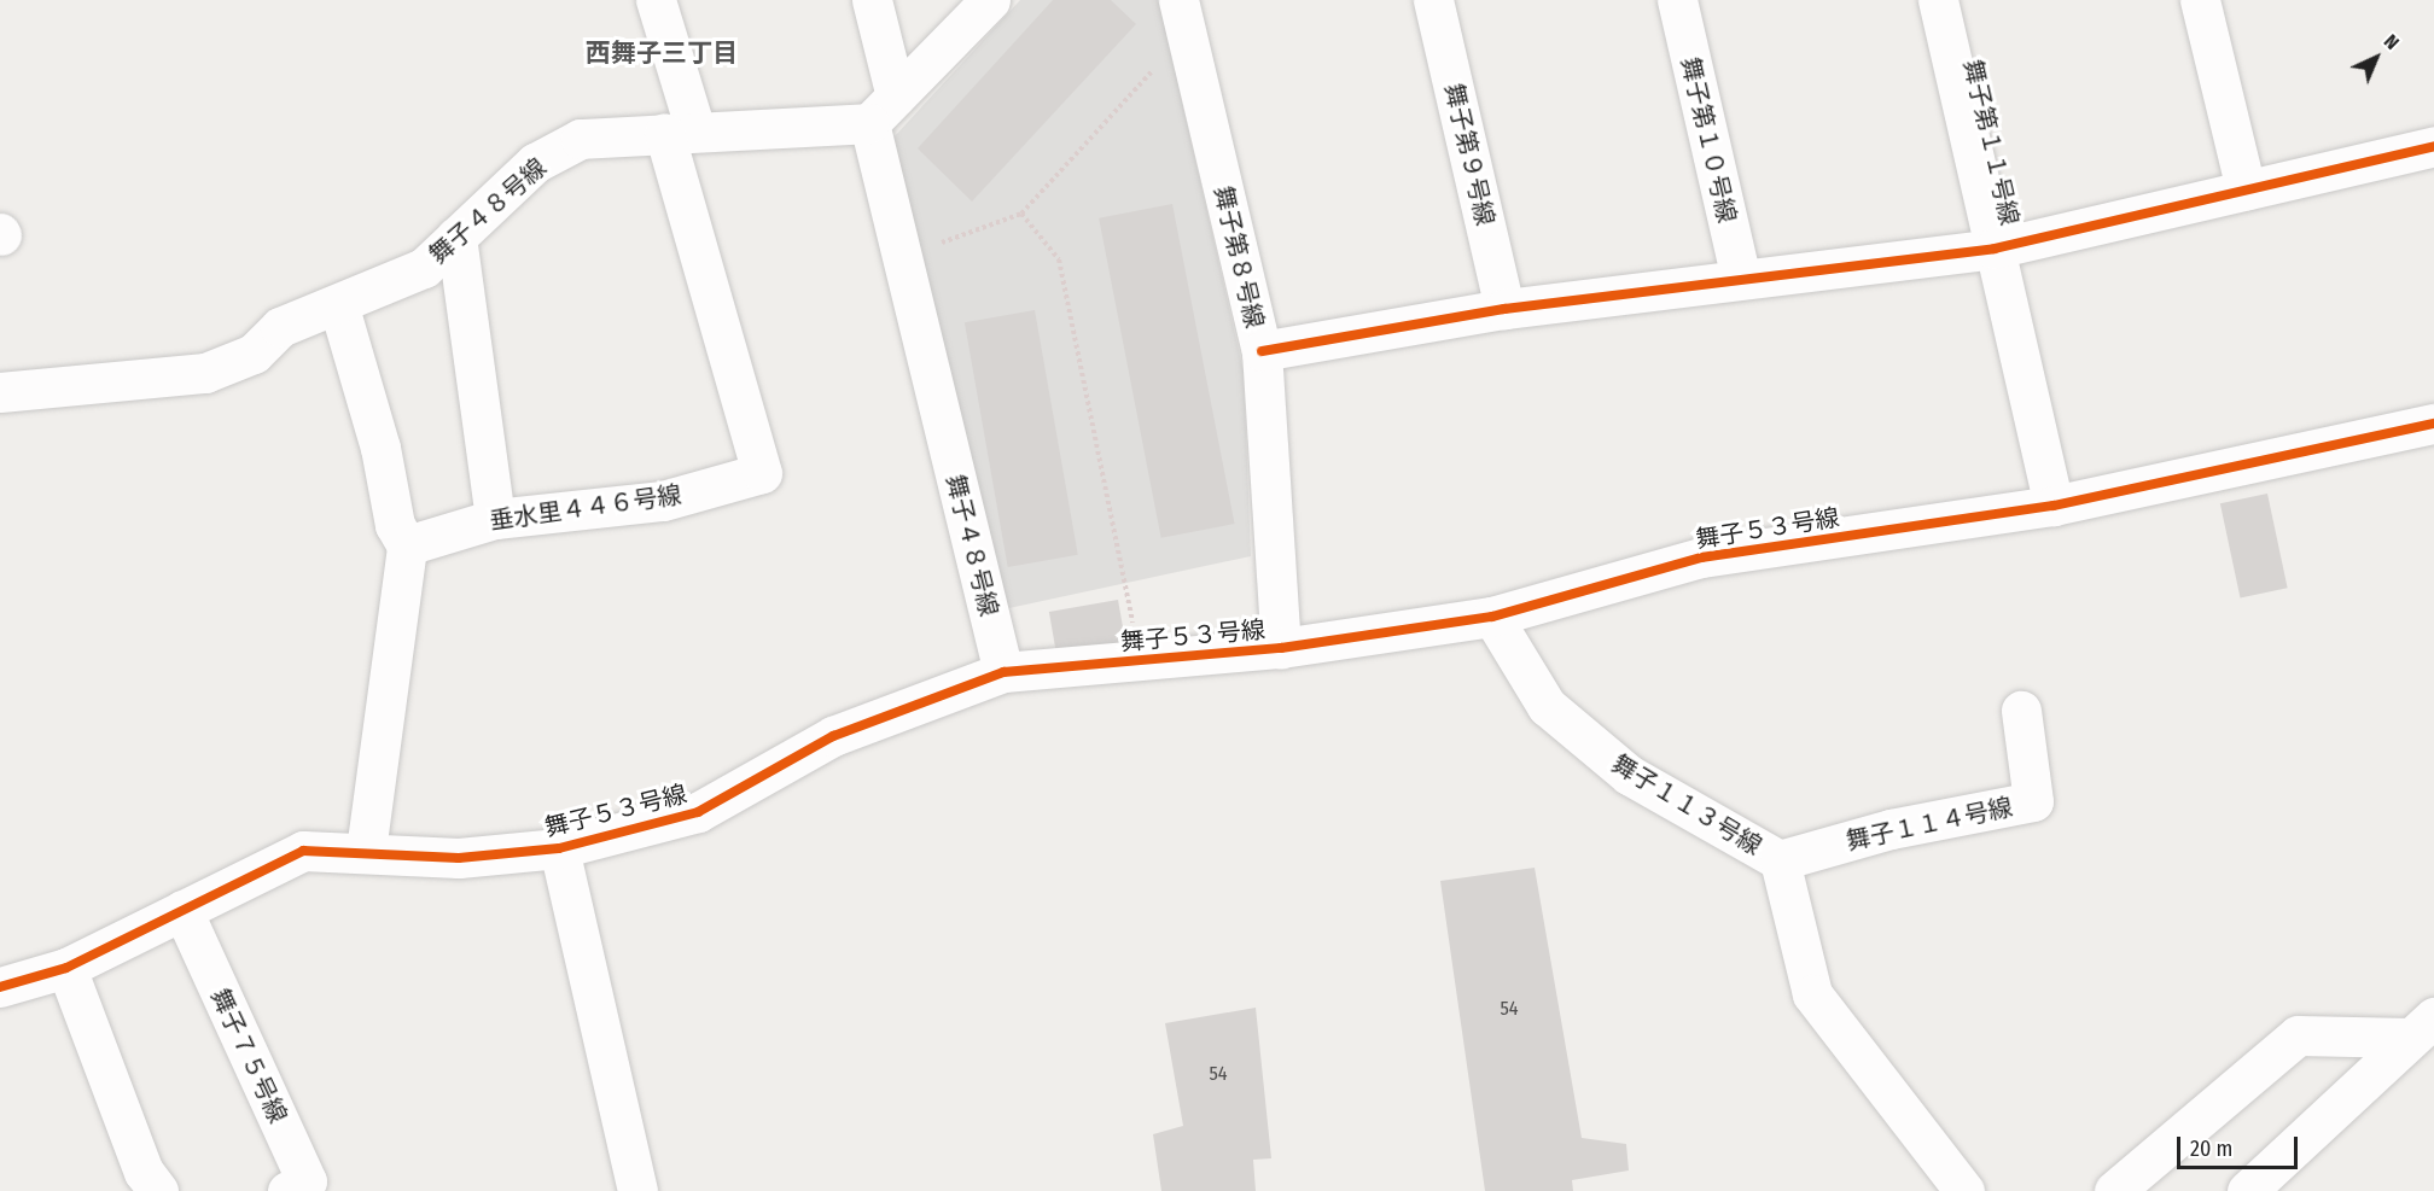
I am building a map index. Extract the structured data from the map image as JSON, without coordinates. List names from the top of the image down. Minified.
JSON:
{"streets":{"street":["舞子第１０号線","舞子第１１号線","舞子第９号線","舞子４８号線","舞子第８号線","垂水里４４６号線","舞子５３号線","舞子１１３号線","舞子１１４号線","舞子７５号線"]},"crossings":[["舞子第１１号線","舞子５３号線"],["舞子４８号線","垂水里４４６号線"],["舞子４８号線","舞子５３号線"],["舞子第８号線","舞子５３号線"],["舞子５３号線","舞子１１３号線"],["舞子５３号線","舞子７５号線"],["舞子１１３号線","舞子１１４号線"]],"districts":["西舞子三丁目"],"house_numbers":["54","54"],"scale_bar":"20 m","north":"top right"}
